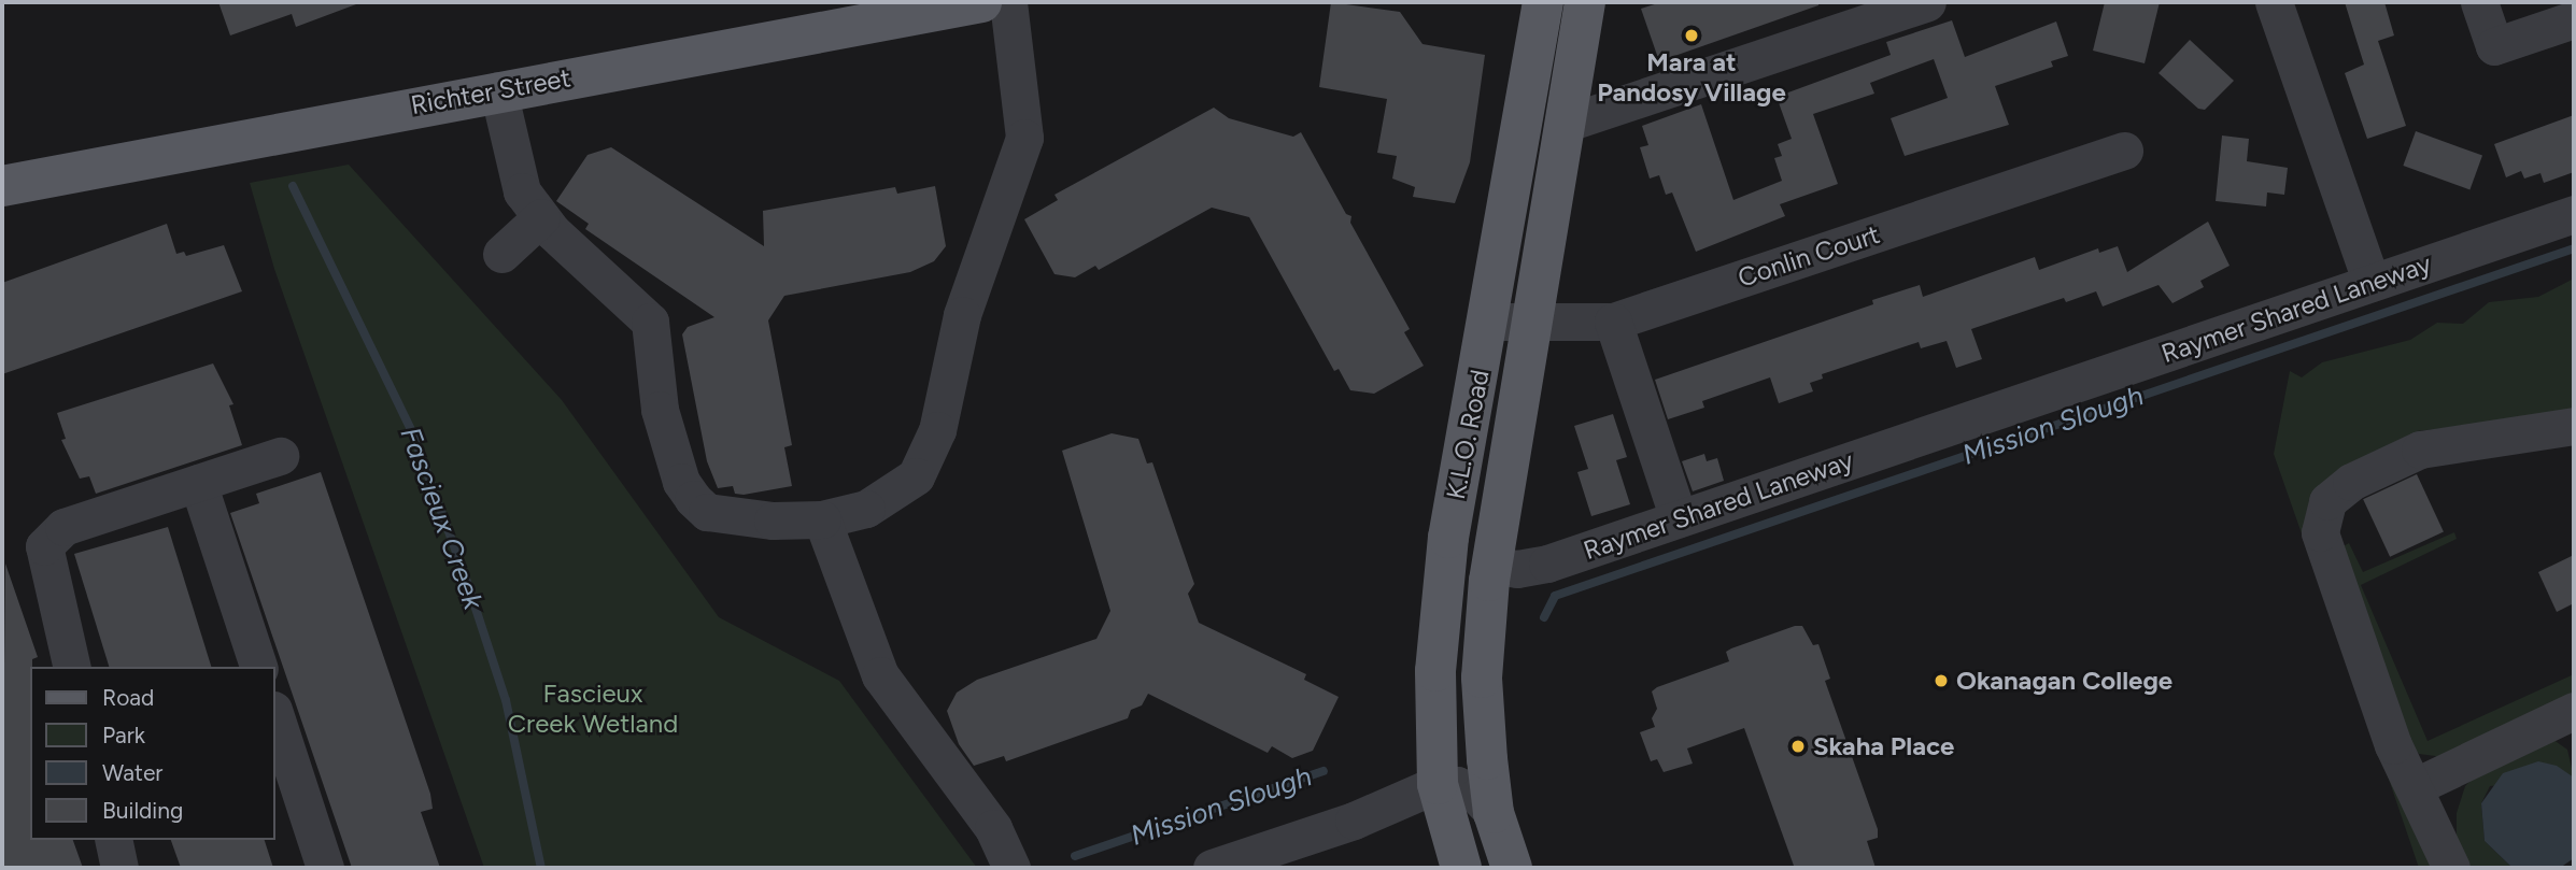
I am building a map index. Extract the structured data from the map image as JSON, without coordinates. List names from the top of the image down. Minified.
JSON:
{"streets":{"main road":["Richter Street","K.L.O. Road"],"street":["Conlin Court","Raymer Shared Laneway"]},"crossings":[["Conlin Court","K.L.O. Road"],["Raymer Shared Laneway","K.L.O. Road"]],"water":["Mission Slough","Fascieux Creek"],"parks":["Fascieux Creek Wetland"],"places":["Mara at Pandosy Village","Okanagan College","Skaha Place"],"legend":["Road","Park","Water","Building"]}
